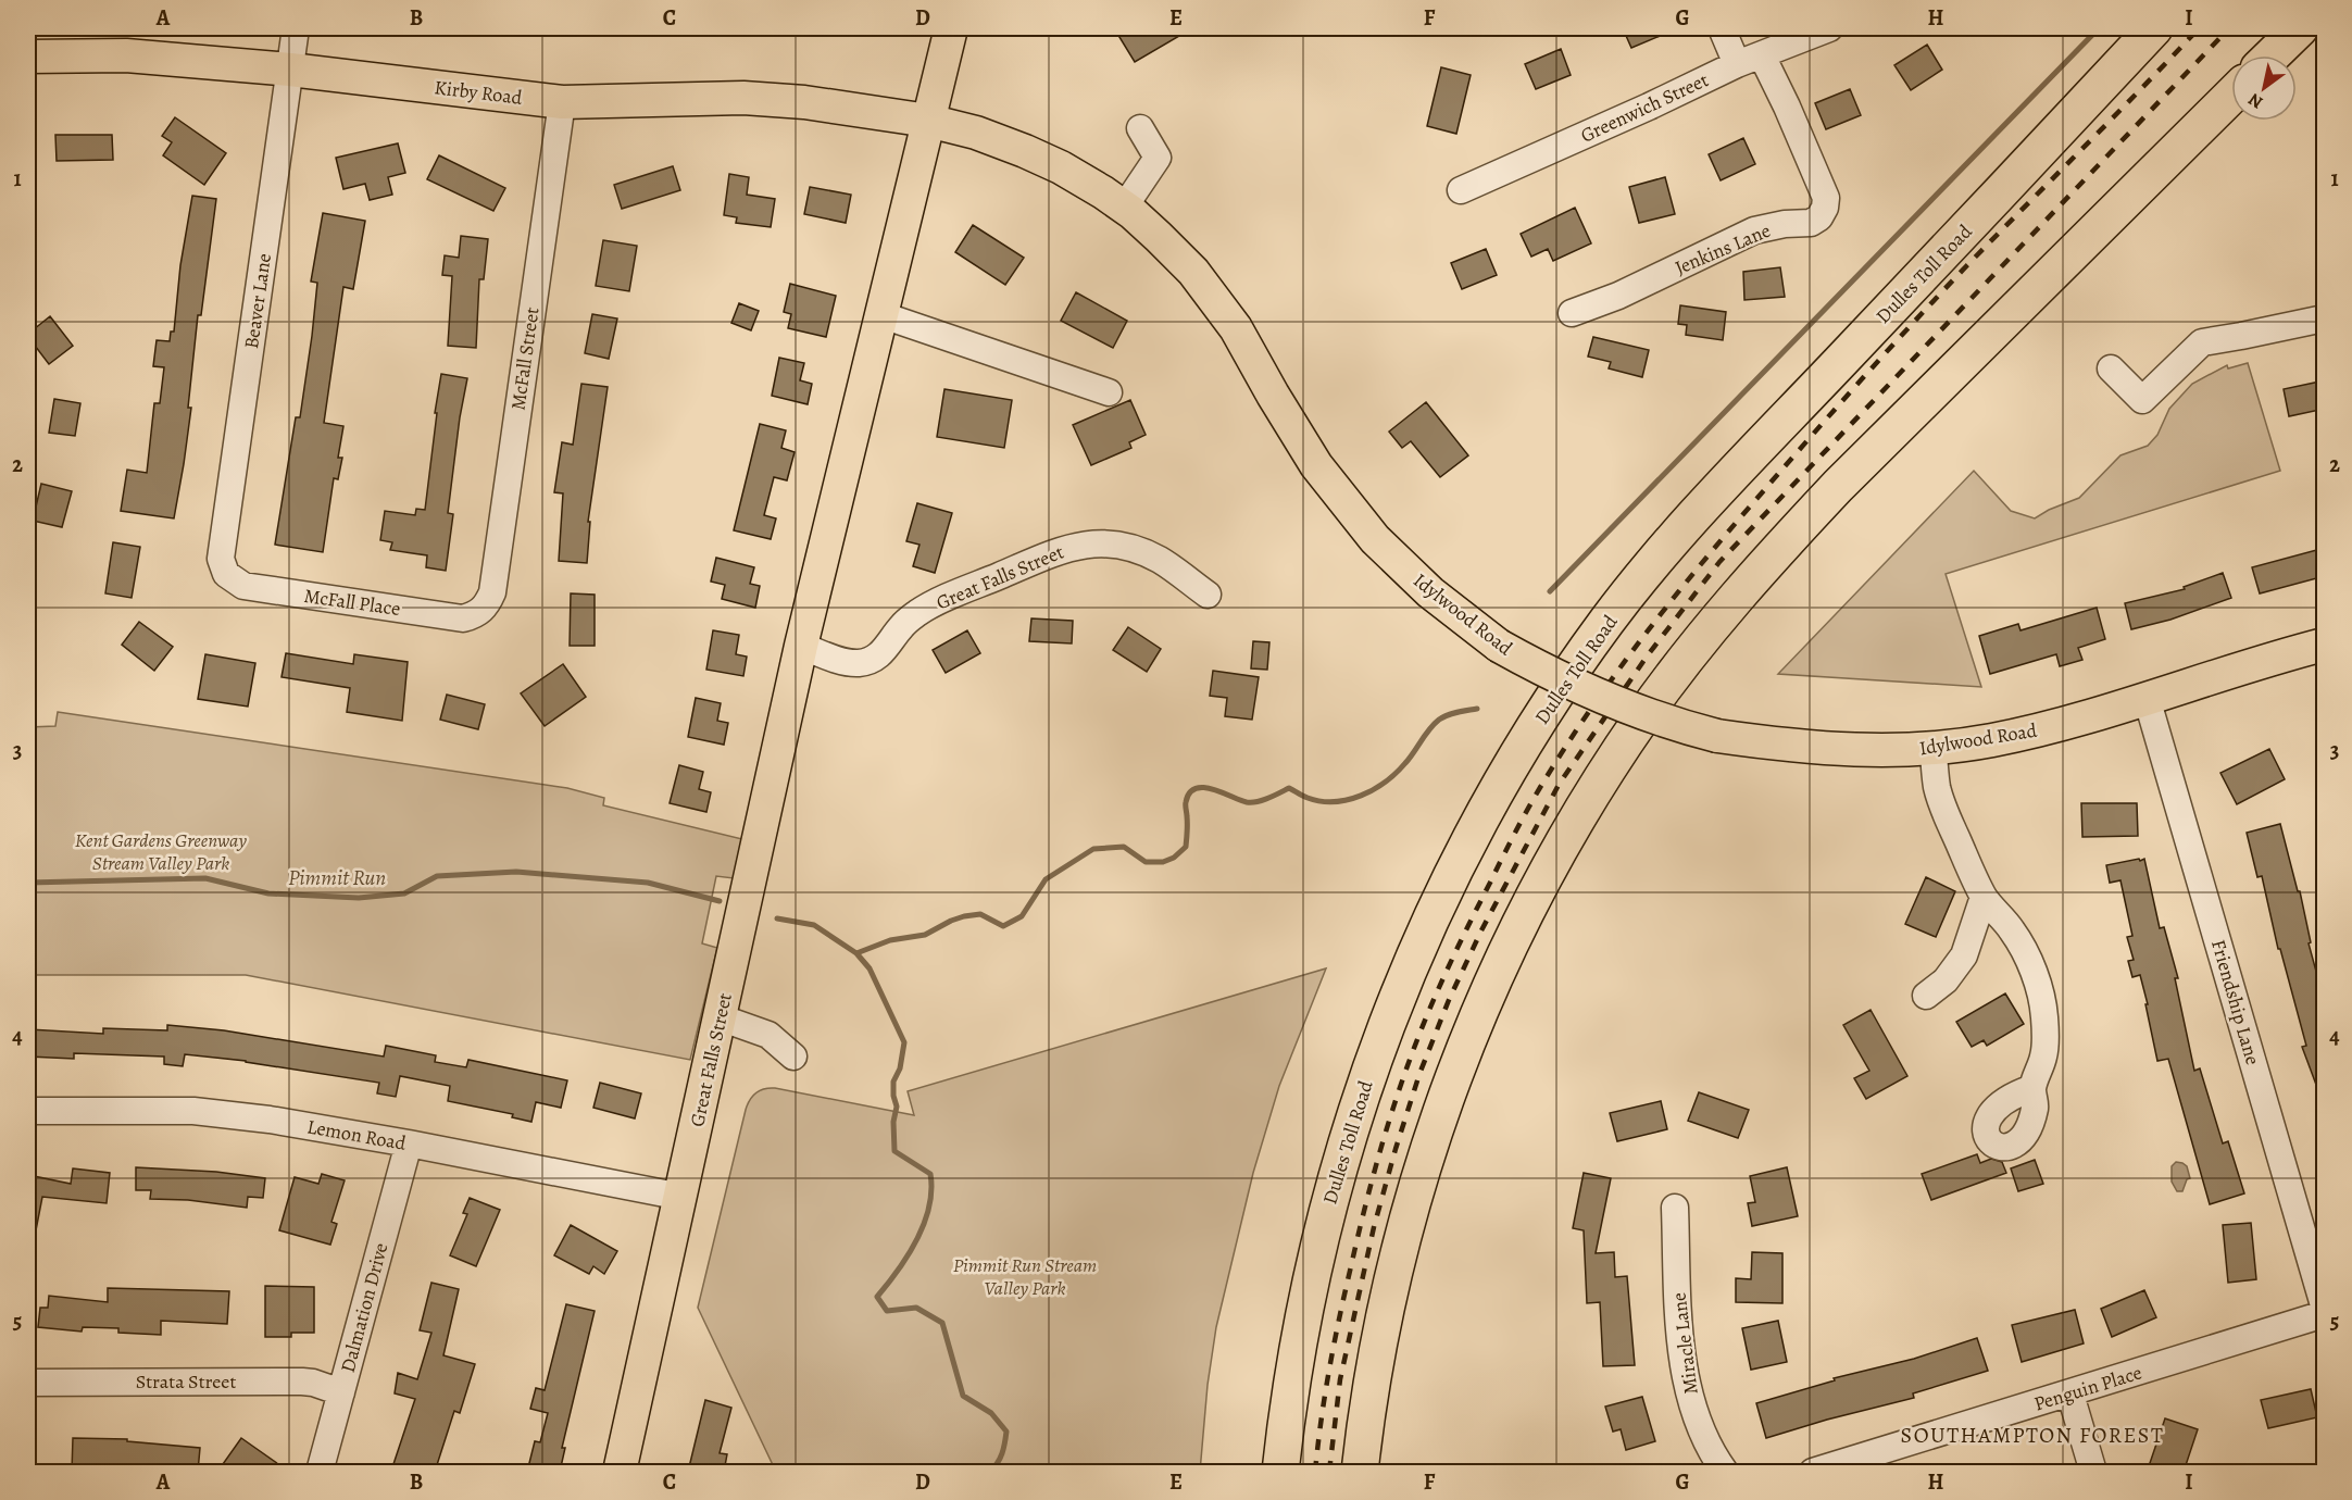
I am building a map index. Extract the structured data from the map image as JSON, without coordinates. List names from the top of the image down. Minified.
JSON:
{"streets":{"highway":["Dulles Toll Road"],"main road":["Kirby Road","Great Falls Street","Idylwood Road"],"street":["Greenwich Street","Jenkins Lane","Beaver Lane","McFall Street","McFall Place","Friendship Lane","Lemon Road","Dalmation Drive","Miracle Lane","Strata Street","Penguin Place"]},"crossings":[["Kirby Road","Beaver Lane"],["Kirby Road","McFall Street"],["Kirby Road","Great Falls Street"],["Kirby Road","Idylwood Road"],["Greenwich Street","Jenkins Lane"],["Beaver Lane","McFall Place"],["McFall Street","McFall Place"],["Great Falls Street","Idylwood Road"],["Great Falls Street","Lemon Road"],["Idylwood Road","Friendship Lane"],["Lemon Road","Dalmation Drive"],["Dalmation Drive","Strata Street"]],"districts":["SOUTHAMPTON FOREST"],"water":["Pimmit Run"],"parks":["Kent Gardens Greenway Stream Valley Park","Pimmit Run Stream Valley Park"],"north":"bottom left","grid":{"columns":["A","B","C","D","E","F","G","H","I"],"rows":["1","2","3","4","5"]}}
